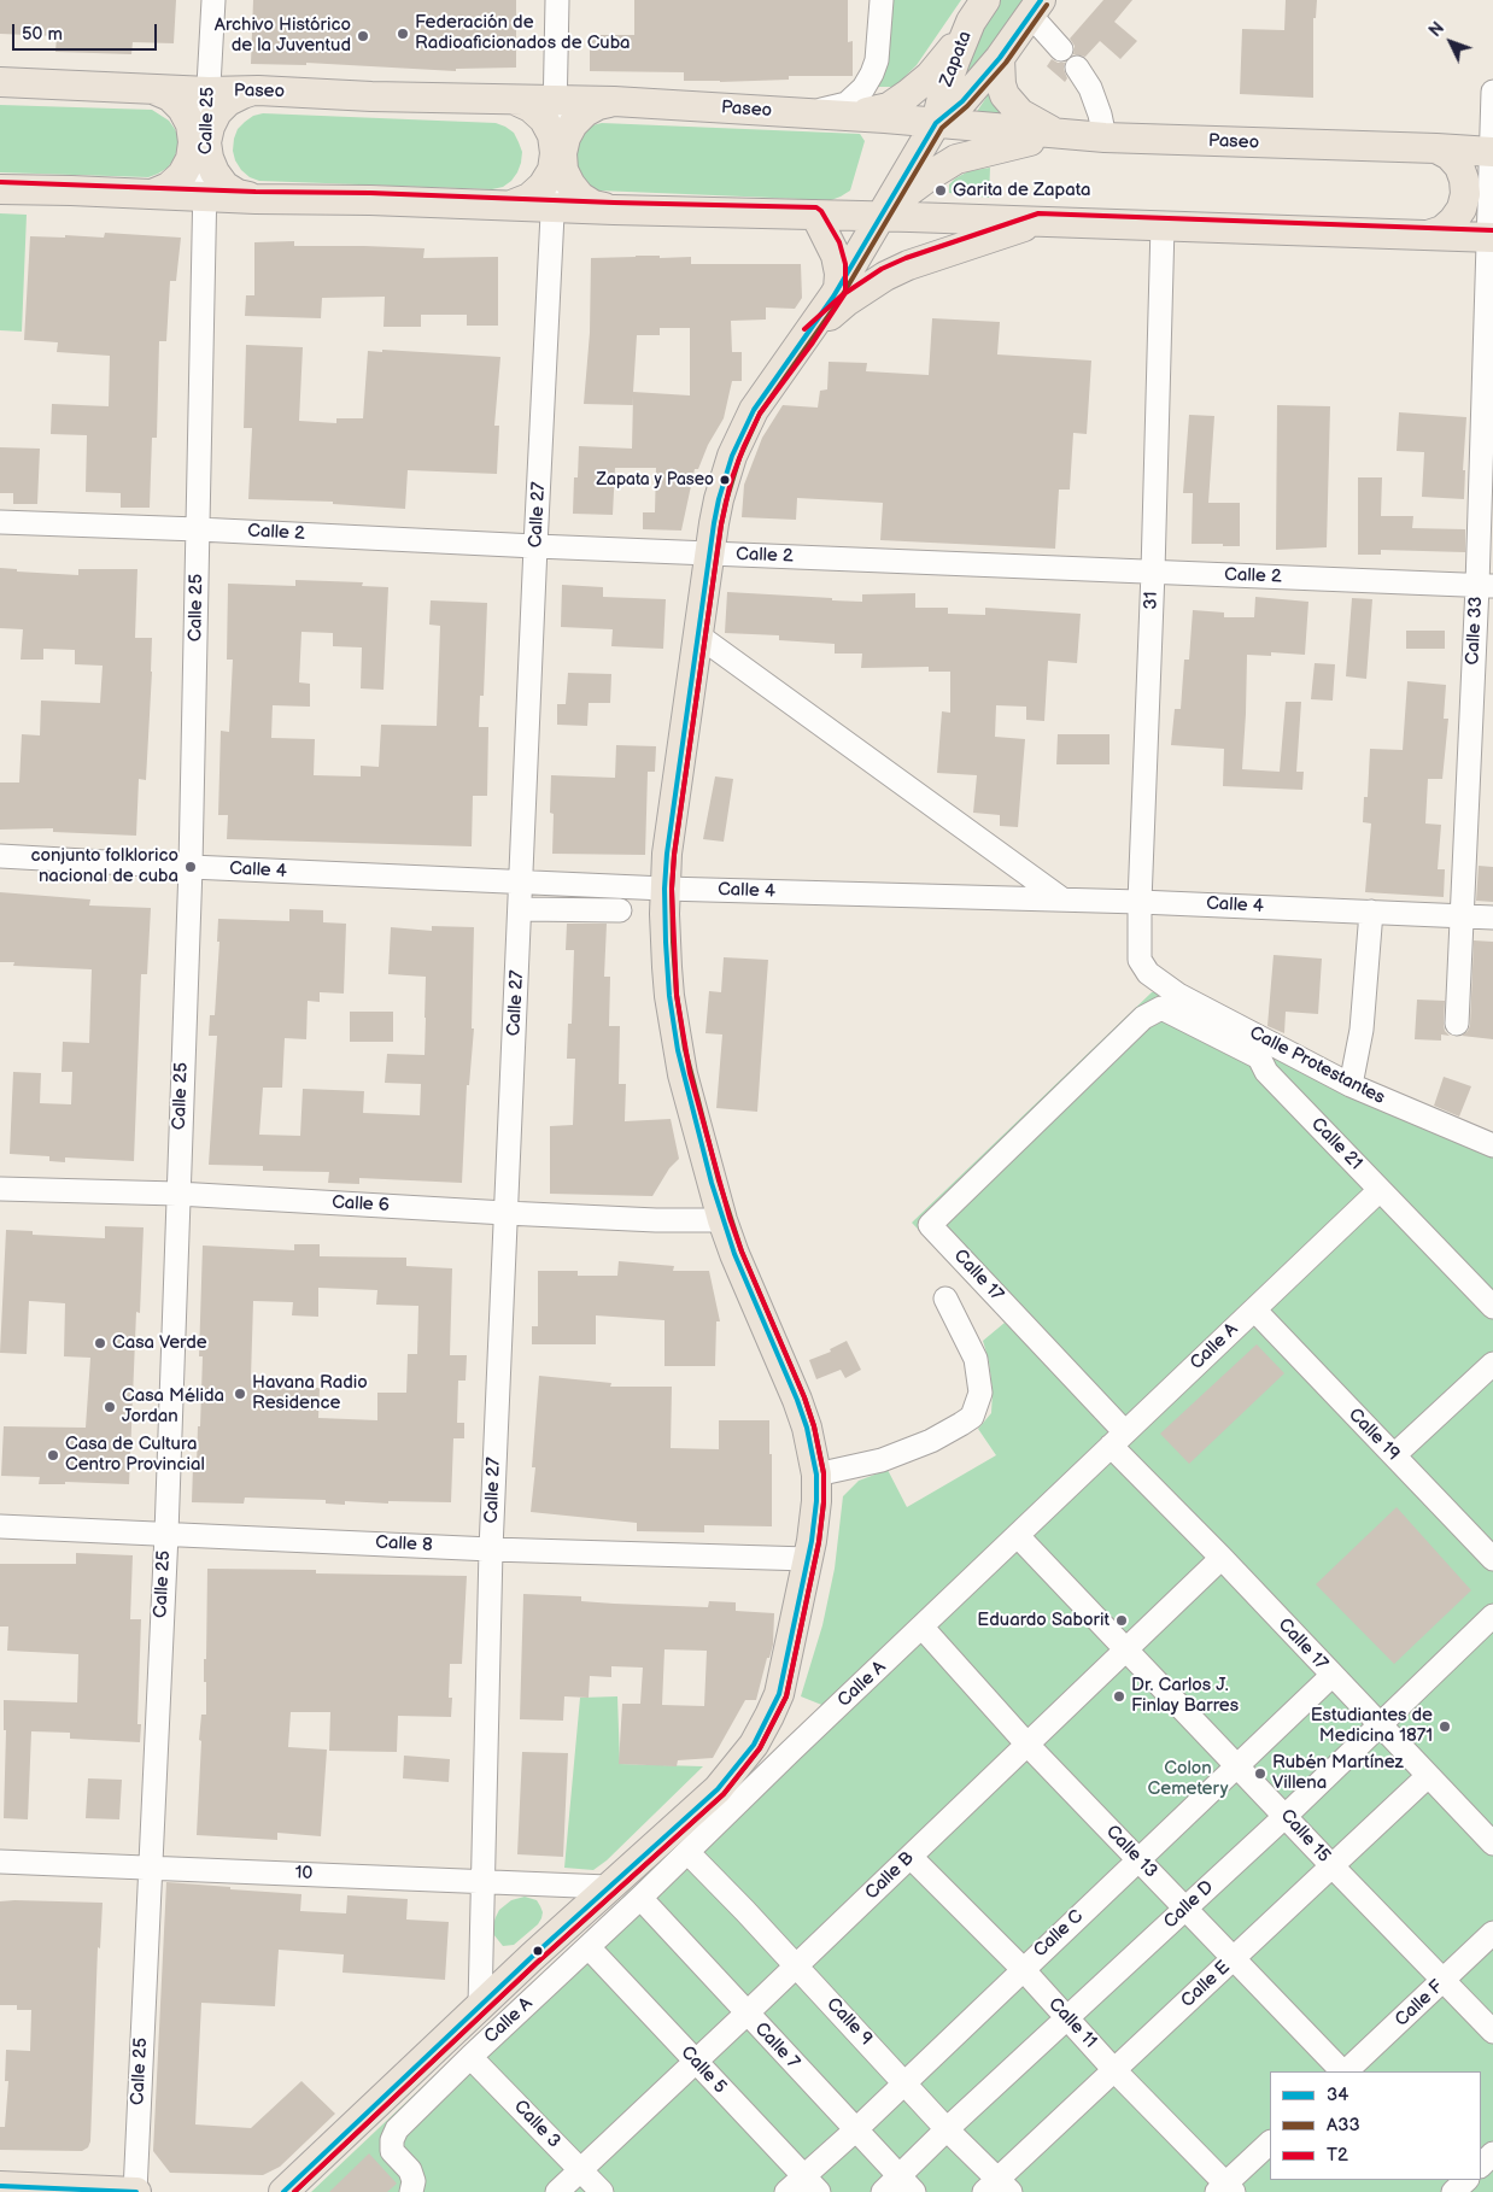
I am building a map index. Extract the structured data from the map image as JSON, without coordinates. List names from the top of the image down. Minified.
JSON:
{"streets":{"main road":["Zapata","Paseo"],"street":["Calle 25","Calle 27","Calle 2","31","Calle 33","Calle 4","Calle Protestantes","Calle 21","Calle 6","Calle 17","Calle A","Calle 19","Calle 8","Calle 15","Calle 13","10","Calle B","Calle D","Calle C","Calle E","Calle F","Calle 9","Calle 11","Calle 7","Calle 5","Calle 3"]},"crossings":[["Zapata","Paseo"],["Zapata","Calle 27"],["Zapata","Calle 2"],["Zapata","Calle 4"],["Zapata","Calle 6"],["Zapata","Calle 8"],["Zapata","10"],["Paseo","Calle 25"],["Paseo","Calle 27"],["Paseo","Calle 33"],["Calle 25","Calle 2"],["Calle 25","Calle 4"],["Calle 25","Calle 6"],["Calle 25","Calle 8"],["Calle 25","10"],["Calle 27","Calle 2"],["Calle 27","Calle 4"],["Calle 27","Calle 6"],["Calle 27","Calle 8"],["Calle 27","10"],["Calle 2","31"],["Calle 2","Calle 33"],["31","Calle 4"],["31","Calle Protestantes"],["Calle 33","Calle 4"],["Calle 21","Calle 17"],["Calle 21","Calle A"],["Calle 17","Calle A"],["Calle 17","Calle B"],["Calle 17","Calle D"],["Calle 17","Calle C"],["Calle 17","Calle E"],["Calle A","Calle 19"],["Calle A","Calle 15"],["Calle A","Calle 13"],["Calle A","Calle 9"],["Calle A","Calle 7"],["Calle A","Calle 5"],["Calle A","Calle 3"],["Calle 15","Calle B"],["Calle 15","Calle D"],["Calle 15","Calle C"],["Calle 15","Calle E"],["Calle 15","Calle F"],["Calle 13","Calle B"],["Calle 13","Calle D"],["Calle 13","Calle C"],["Calle 13","Calle E"],["Calle B","Calle 9"],["Calle B","Calle 11"],["Calle B","Calle 7"],["Calle B","Calle 5"],["Calle B","Calle 3"],["Calle D","Calle 9"],["Calle D","Calle 11"],["Calle D","Calle 7"],["Calle C","Calle 9"],["Calle C","Calle 11"],["Calle C","Calle 7"],["Calle C","Calle 5"],["Calle E","Calle 9"],["Calle E","Calle 11"]],"parks":["Colon Cemetery"],"places":["Federación de Radioaficionados de Cuba","Archivo Histórico de la Juventud","Garita de Zapata","Zapata y Paseo","conjunto folklorico nacional de cuba","Casa Verde","Havana Radio Residence","Casa Mélida Jordan","Casa de Cultura Centro Provincial","Eduardo Saborit","Dr. Carlos J. Finlay Barres","Estudiantes de Medicina 1871","Rubén Martínez Villena"],"lines":["transit line 34","transit line A33","transit line T2"],"legend":["34","A33","T2"],"scale_bar":"50 m","north":"top left"}
